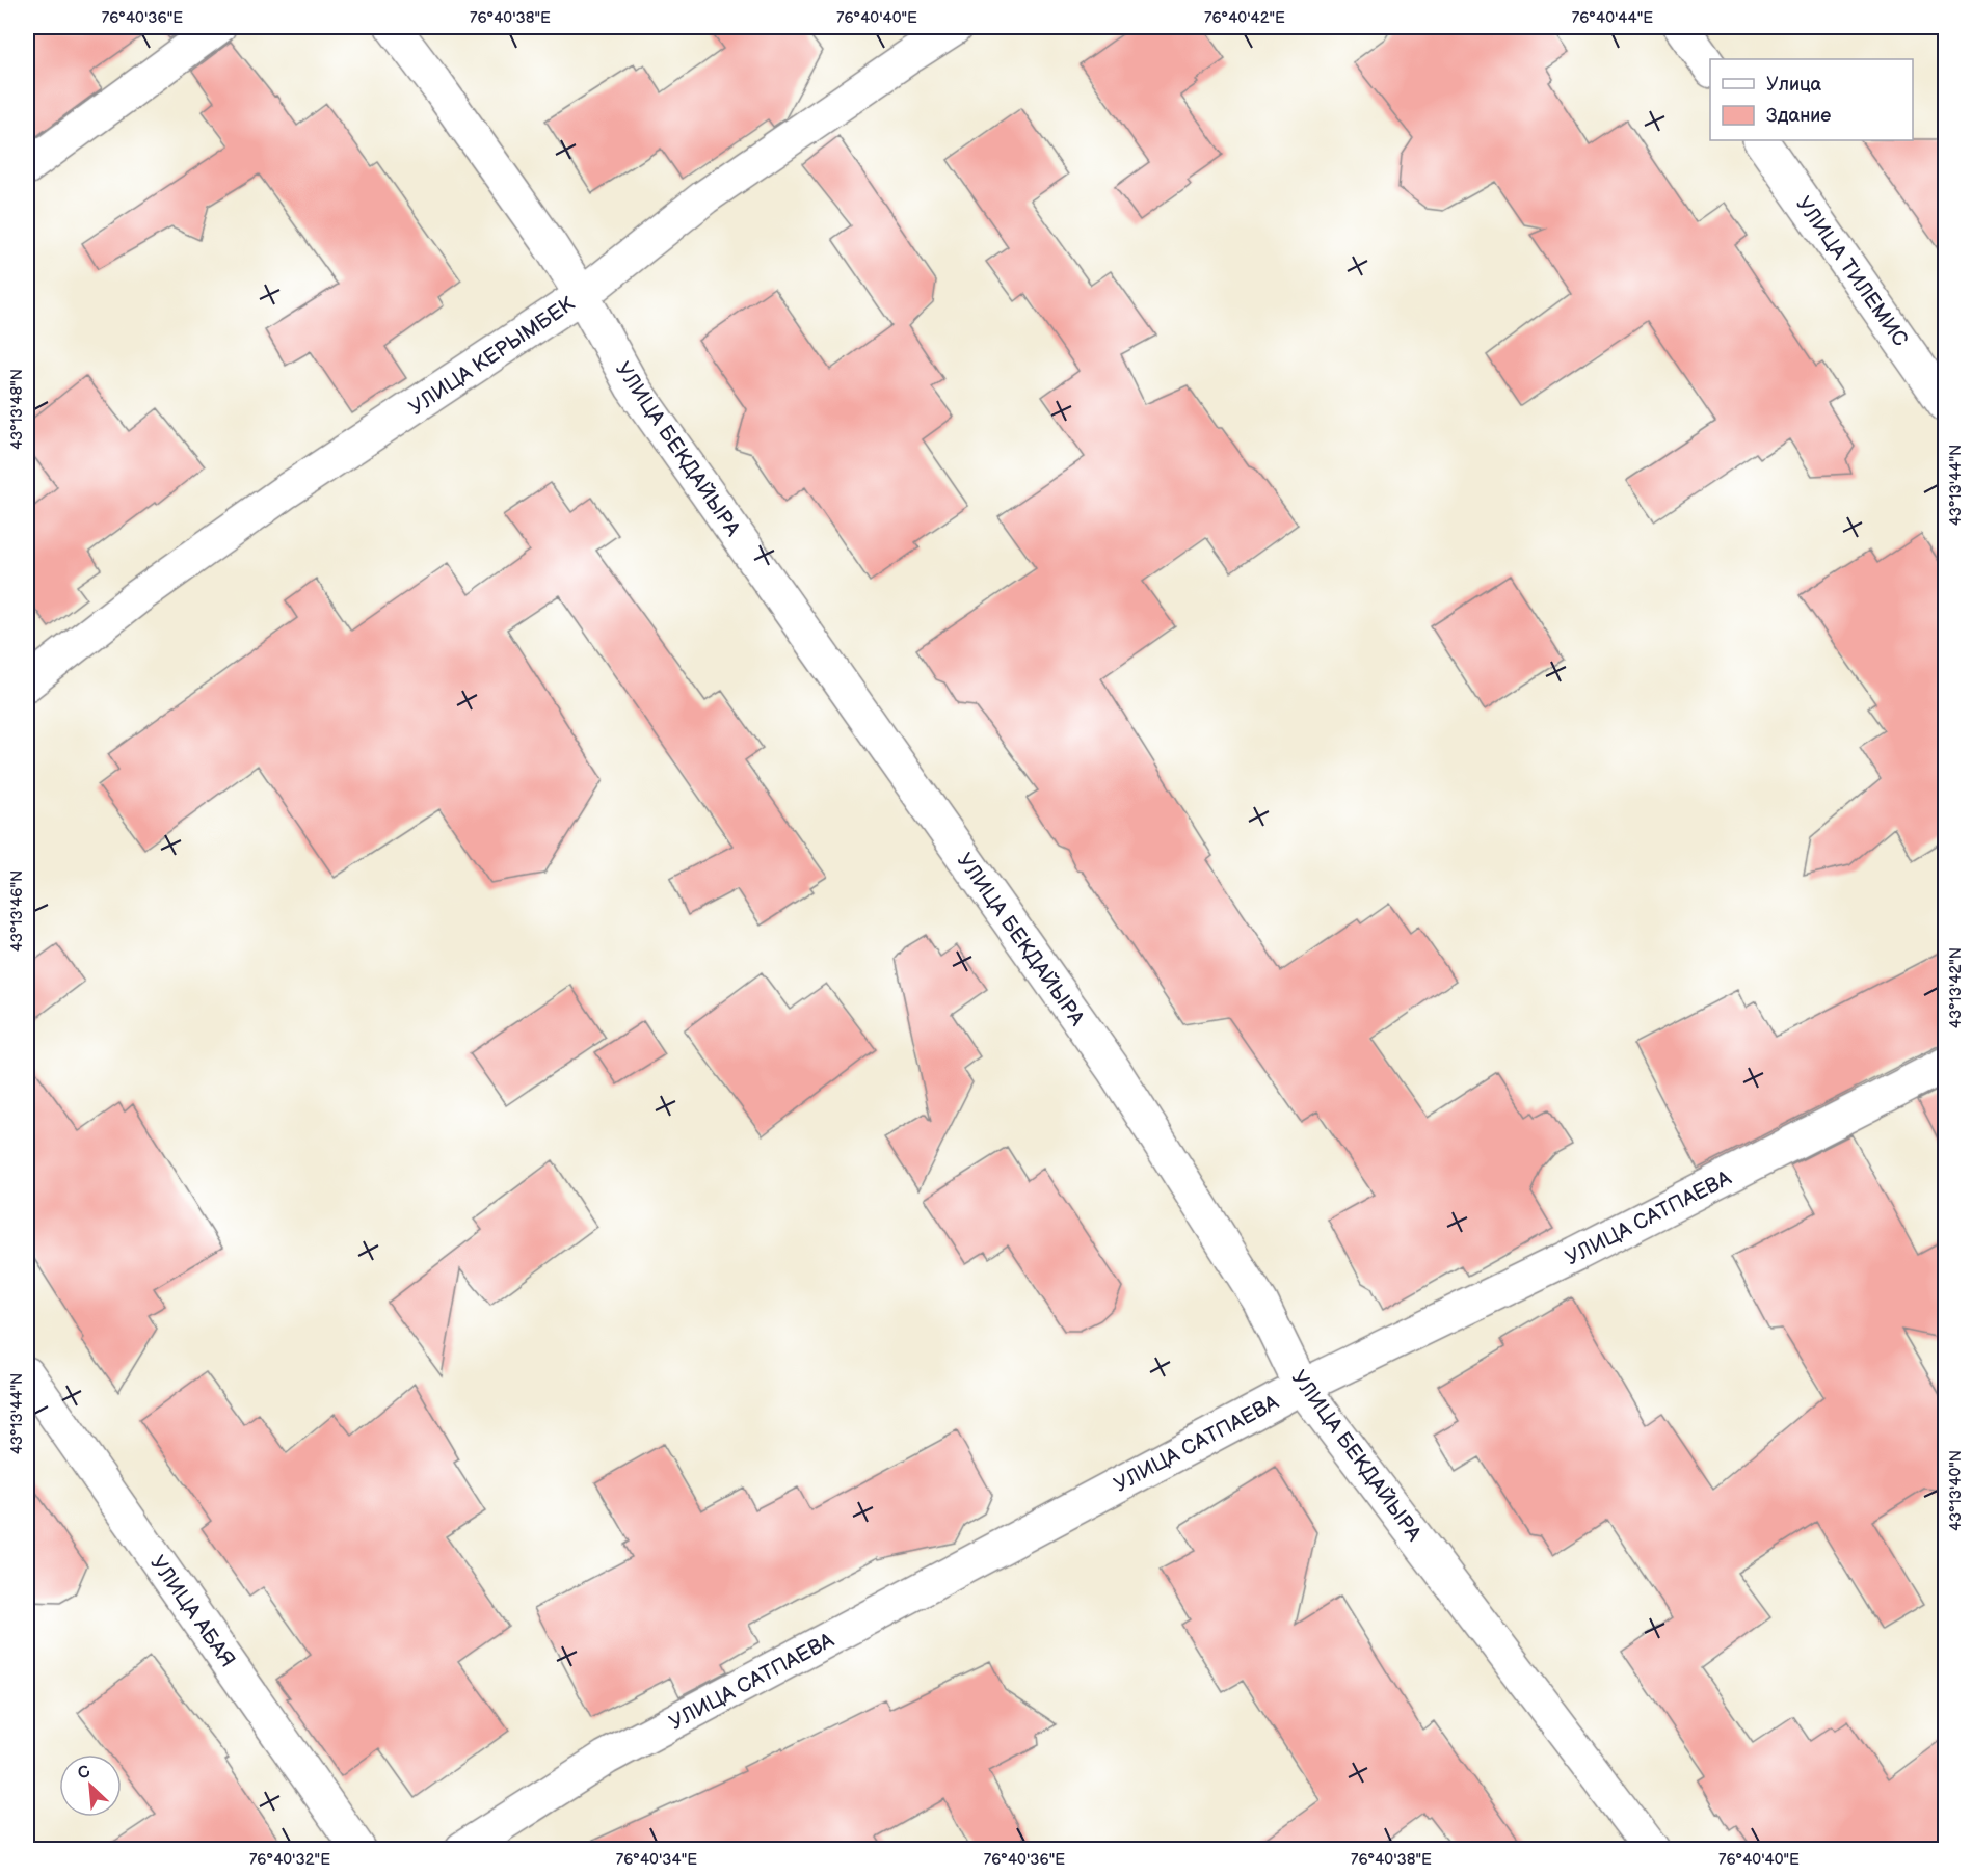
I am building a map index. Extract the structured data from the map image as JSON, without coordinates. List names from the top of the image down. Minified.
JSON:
{"streets":{"street":["УЛИЦА ТИЛЕМИС","УЛИЦА КЕРЫМБЕК","УЛИЦА БЕКДАЙЫРА","УЛИЦА САТПАЕВА","УЛИЦА АБАЯ"]},"crossings":[["УЛИЦА КЕРЫМБЕК","УЛИЦА БЕКДАЙЫРА"],["УЛИЦА БЕКДАЙЫРА","УЛИЦА САТПАЕВА"]],"legend":["Улица","Здание"],"north":"top left","coordinates":["76°40'36\"E","76°40'38\"E","76°40'40\"E","76°40'42\"E","76°40'44\"E","43°13'48\"N","43°13'44\"N","43°13'46\"N","43°13'42\"N","43°13'40\"N","76°40'32\"E","76°40'34\"E"]}
